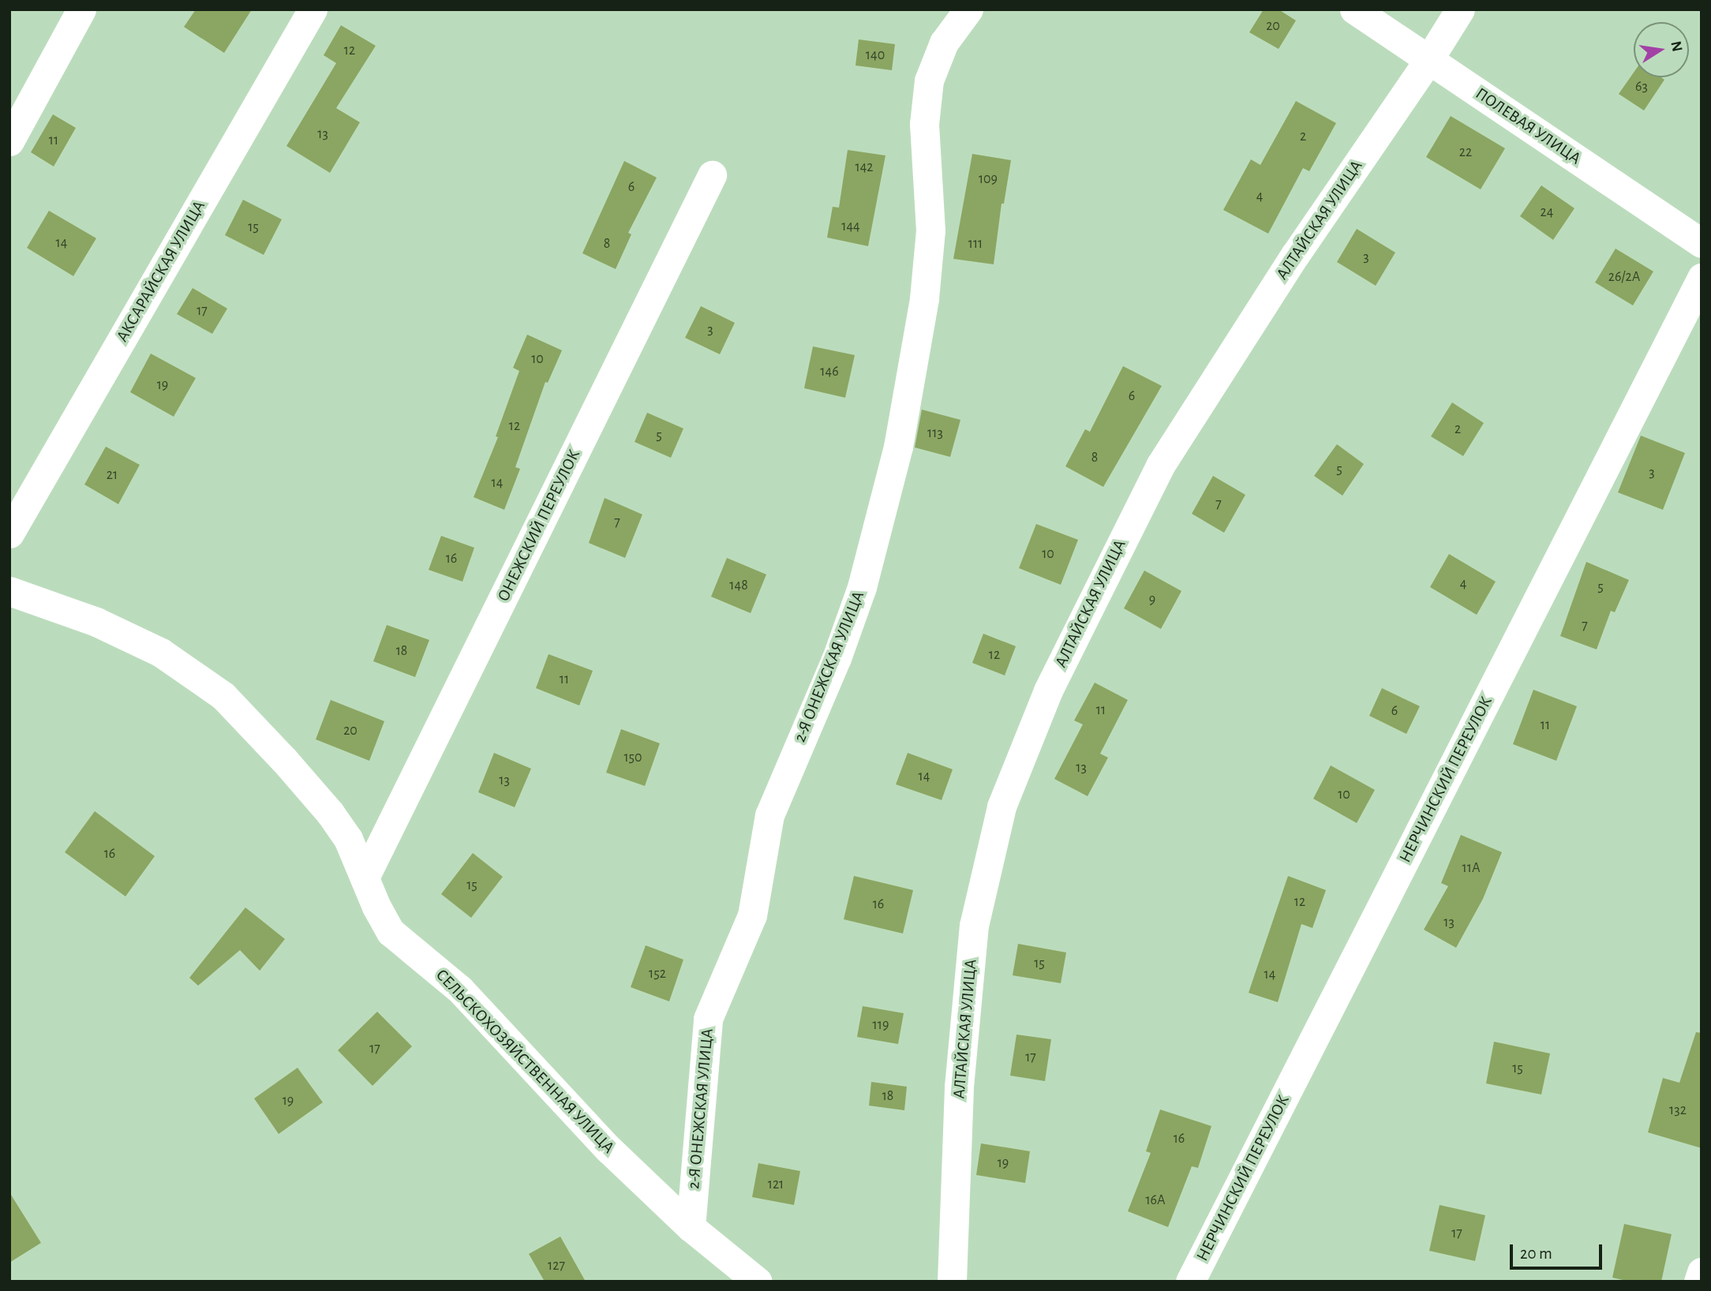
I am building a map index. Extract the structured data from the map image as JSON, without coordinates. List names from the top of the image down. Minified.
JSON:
{"streets":{"street":["ПОЛЕВАЯ УЛИЦА","АЛТАЙСКАЯ УЛИЦА","АКСАРАЙСКАЯ УЛИЦА","ОНЕЖСКИЙ ПЕРЕУЛОК","2-Я ОНЕЖСКАЯ УЛИЦА","НЕРЧИНСКИЙ ПЕРЕУЛОК","СЕЛЬСКОХОЗЯЙСТВЕННАЯ УЛИЦА"]},"crossings":[["ПОЛЕВАЯ УЛИЦА","АЛТАЙСКАЯ УЛИЦА"],["ОНЕЖСКИЙ ПЕРЕУЛОК","СЕЛЬСКОХОЗЯЙСТВЕННАЯ УЛИЦА"],["2-Я ОНЕЖСКАЯ УЛИЦА","СЕЛЬСКОХОЗЯЙСТВЕННАЯ УЛИЦА"]],"house_numbers":["20","12","140","63","13","2","11","22","142","109","6","4","24","144","15","14","8","111","3","26/2А","17","3","10","146","19","6","12","2","113","5","8","5","3","21","14","7","7","10","16","4","148","5","9","7","18","12","11","11","6","11","20","150","13","14","13","10","16","11А","15","12","16","13","15","152","14","119","17","17","15","18","19","132","16","19","121","16А","17","127"],"scale_bar":"20 m","north":"right"}
